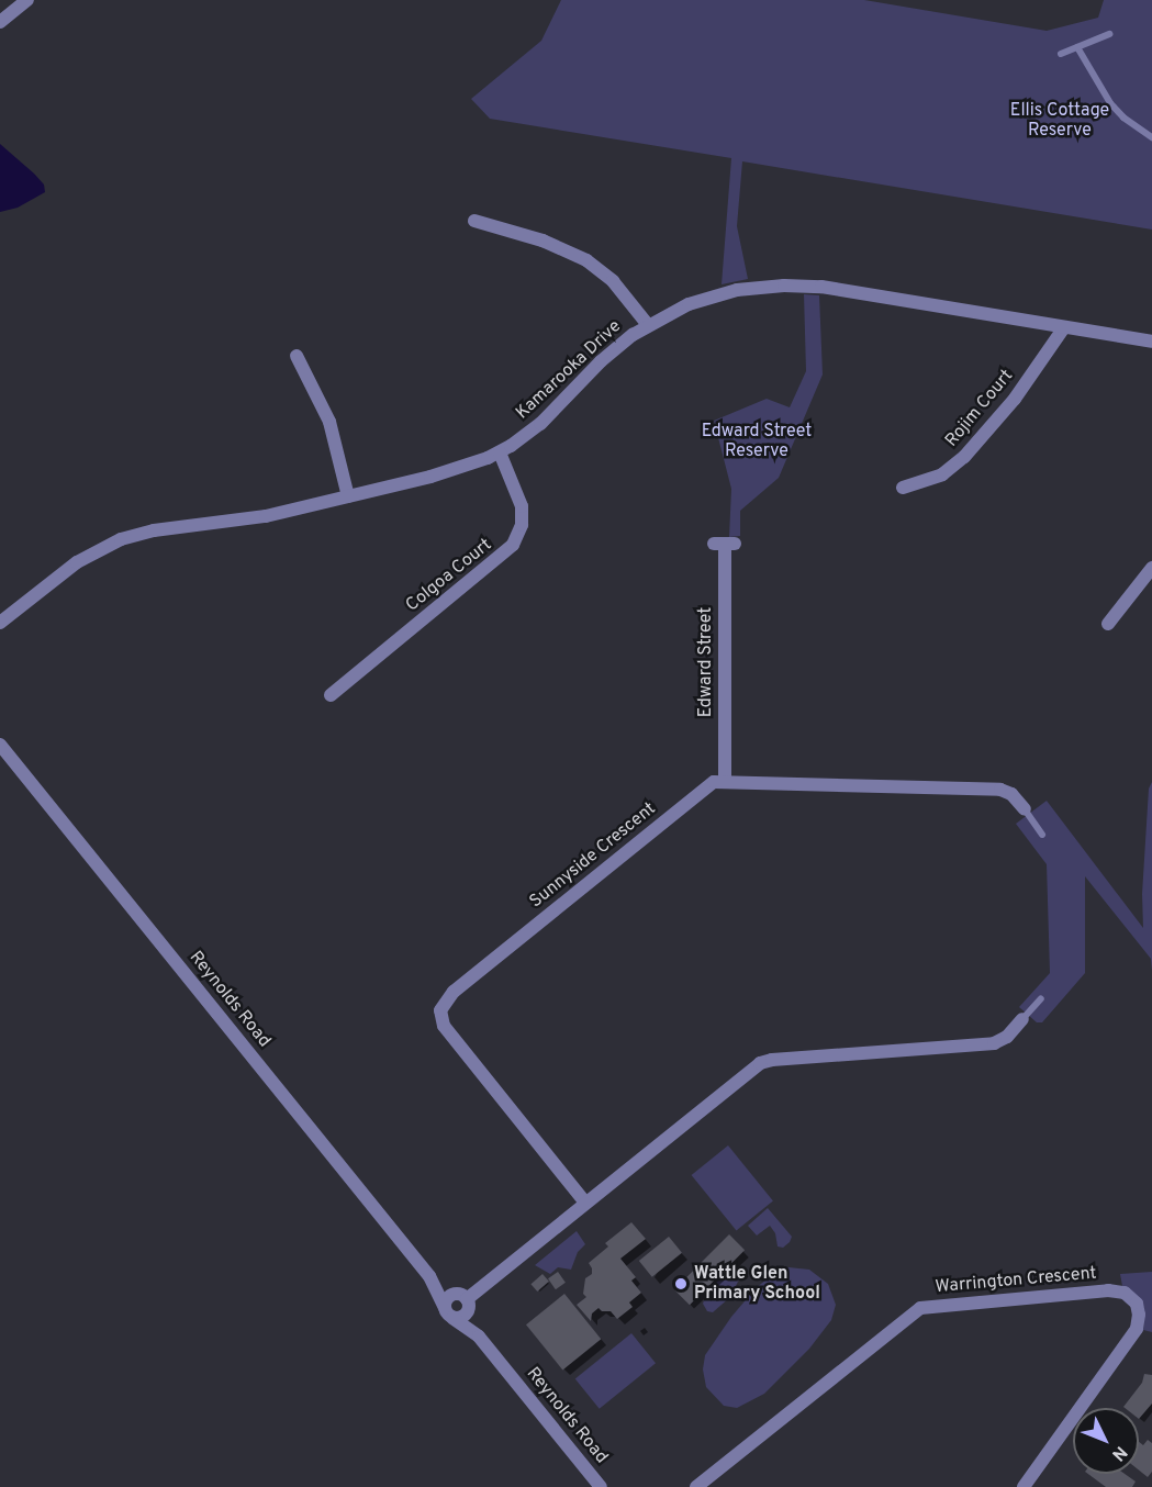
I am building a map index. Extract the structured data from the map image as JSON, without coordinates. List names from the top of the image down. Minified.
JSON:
{"streets":{"street":["Kamarooka Drive","Rojim Court","Colgoa Court","Edward Street","Sunnyside Crescent","Reynolds Road","Warrington Crescent"]},"crossings":[["Kamarooka Drive","Rojim Court"],["Kamarooka Drive","Colgoa Court"],["Edward Street","Sunnyside Crescent"]],"parks":["Ellis Cottage Reserve","Edward Street Reserve"],"places":["Wattle Glen Primary School"],"north":"bottom right"}
